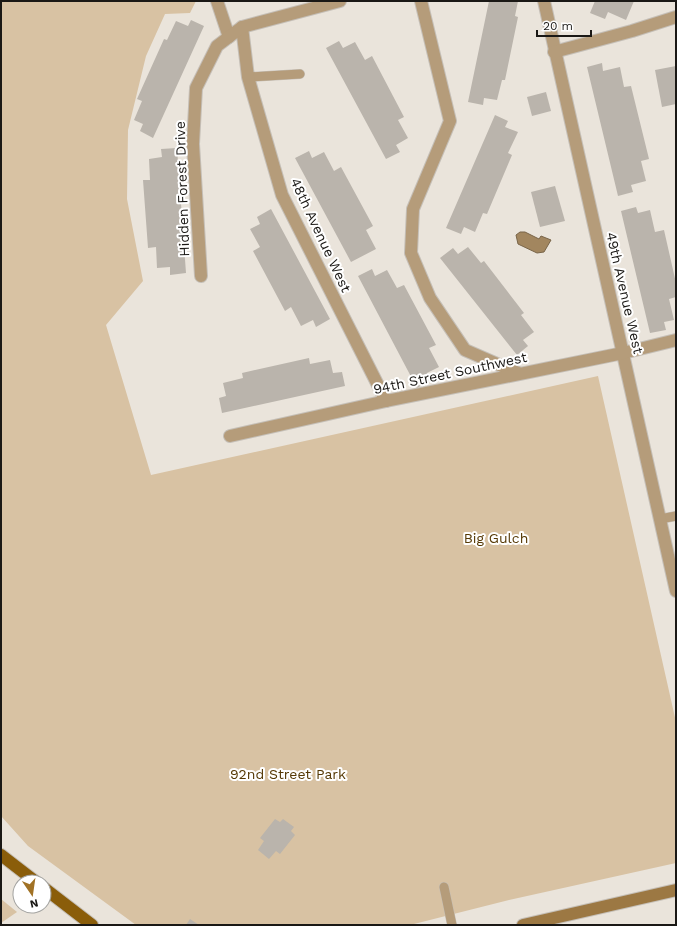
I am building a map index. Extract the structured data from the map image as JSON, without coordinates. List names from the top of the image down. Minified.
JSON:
{"streets":{"street":["Hidden Forest Drive","48th Avenue West","49th Avenue West","94th Street Southwest"]},"crossings":[["Hidden Forest Drive","48th Avenue West"],["48th Avenue West","94th Street Southwest"],["49th Avenue West","94th Street Southwest"]],"parks":["Big Gulch","92nd Street Park"],"scale_bar":"20 m","north":"bottom"}
